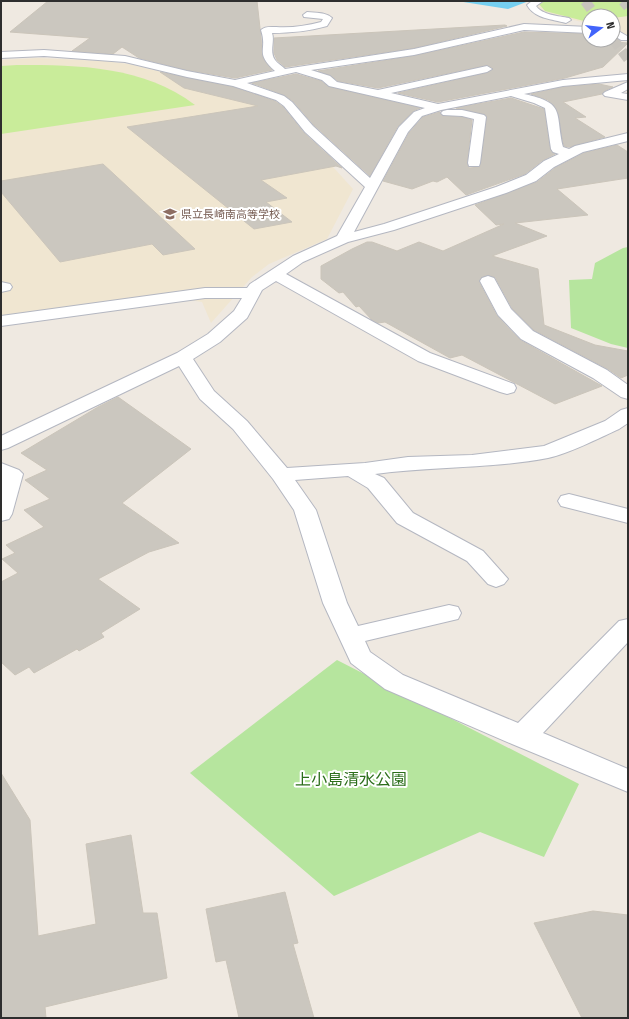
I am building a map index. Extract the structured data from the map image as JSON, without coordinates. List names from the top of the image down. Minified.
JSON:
{"parks":["上小島清水公園"],"places":{"school or university":["県立長崎南高等学校"]},"north":"right"}
